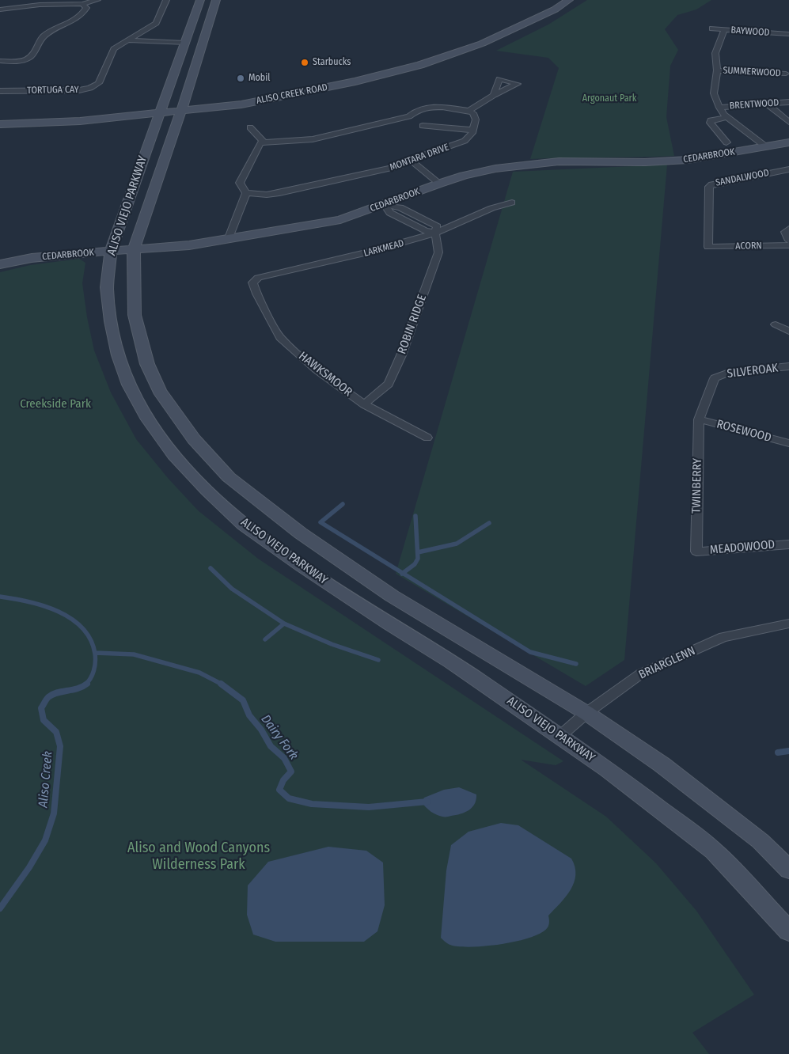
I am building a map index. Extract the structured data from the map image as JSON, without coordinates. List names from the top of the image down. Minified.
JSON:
{"streets":{"main road":["ALISO CREEK ROAD","CEDARBROOK","ALISO VIEJO PARKWAY"],"street":["BAYWOOD","SUMMERWOOD","TORTUGA CAY","BRENTWOOD","MONTARA DRIVE","SANDALWOOD","ACORN","LARKMEAD","ROBIN RIDGE","SILVEROAK","HAWKSMOOR","ROSEWOOD","TWINBERRY","MEADOWOOD","BRIARGLENN"]},"crossings":[["ALISO CREEK ROAD","ALISO VIEJO PARKWAY"],["CEDARBROOK","ALISO VIEJO PARKWAY"],["CEDARBROOK","ROBIN RIDGE"],["SANDALWOOD","ACORN"],["ALISO VIEJO PARKWAY","BRIARGLENN"],["LARKMEAD","ROBIN RIDGE"],["LARKMEAD","HAWKSMOOR"],["ROBIN RIDGE","HAWKSMOOR"],["SILVEROAK","ROSEWOOD"],["SILVEROAK","TWINBERRY"],["ROSEWOOD","TWINBERRY"],["TWINBERRY","MEADOWOOD"]],"water":["Dairy Fork","Aliso Creek"],"parks":["Argonaut Park","Creekside Park","Aliso and Wood Canyons Wilderness Park"],"places":["Starbucks","Mobil"]}
